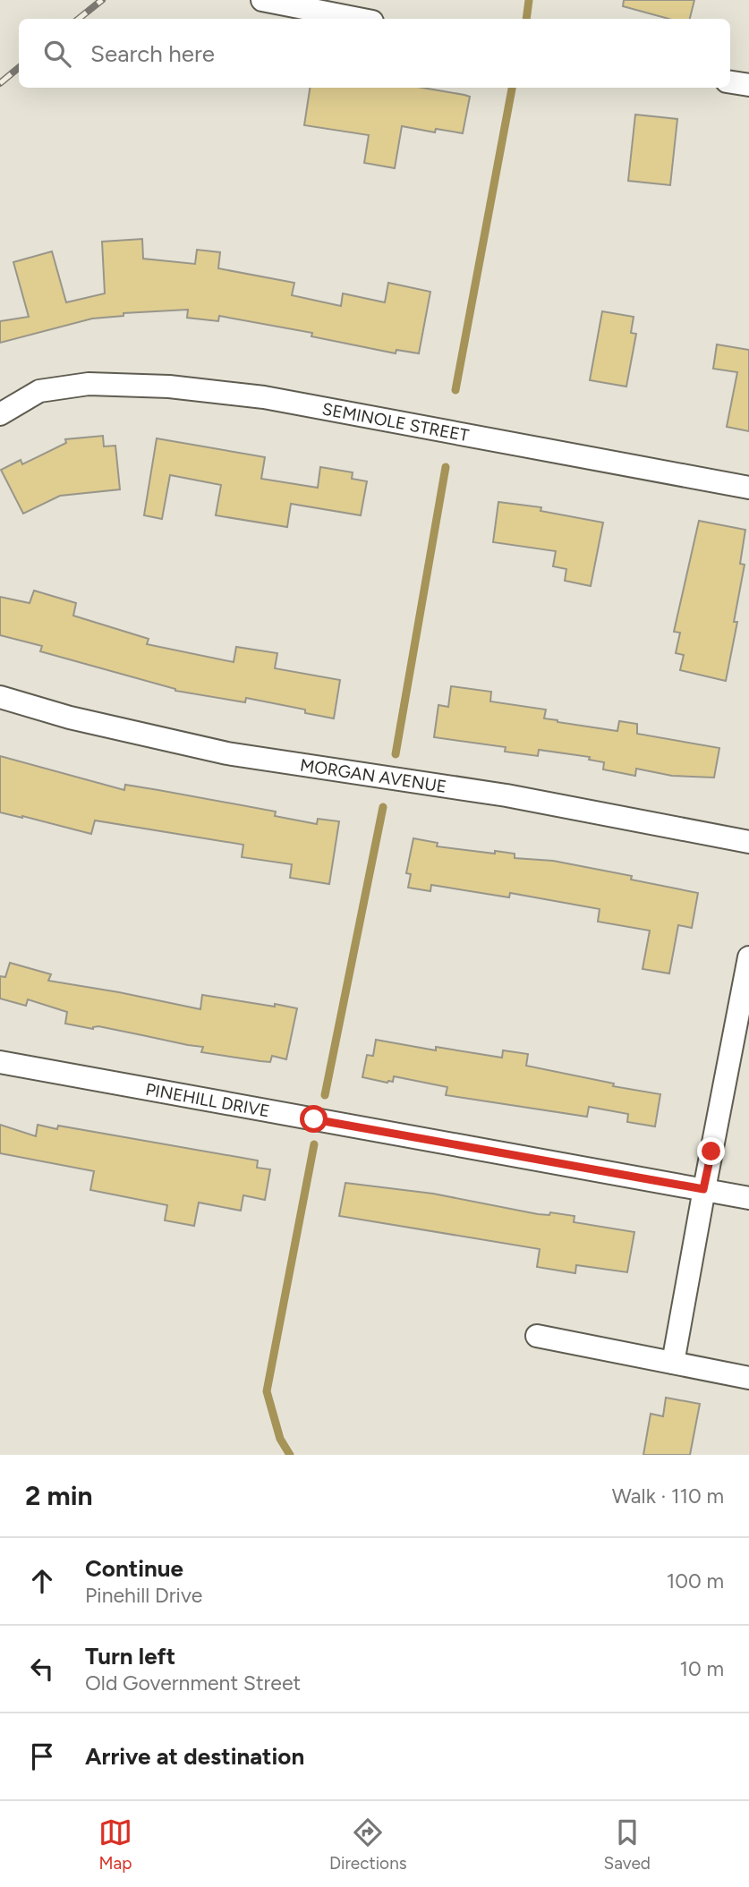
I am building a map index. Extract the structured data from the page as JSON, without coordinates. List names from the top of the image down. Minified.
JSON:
{"streets":{"street":["SEMINOLE STREET","MORGAN AVENUE","PINEHILL DRIVE"]},"page":{"search":"Search here","heading":["2 min","Walk · 110 m"],"list":[["Continue","Pinehill Drive","100 m"],["Turn left","Old Government Street","10 m"],"Arrive at destination"],"nav":["Map","Directions","Saved"]}}
